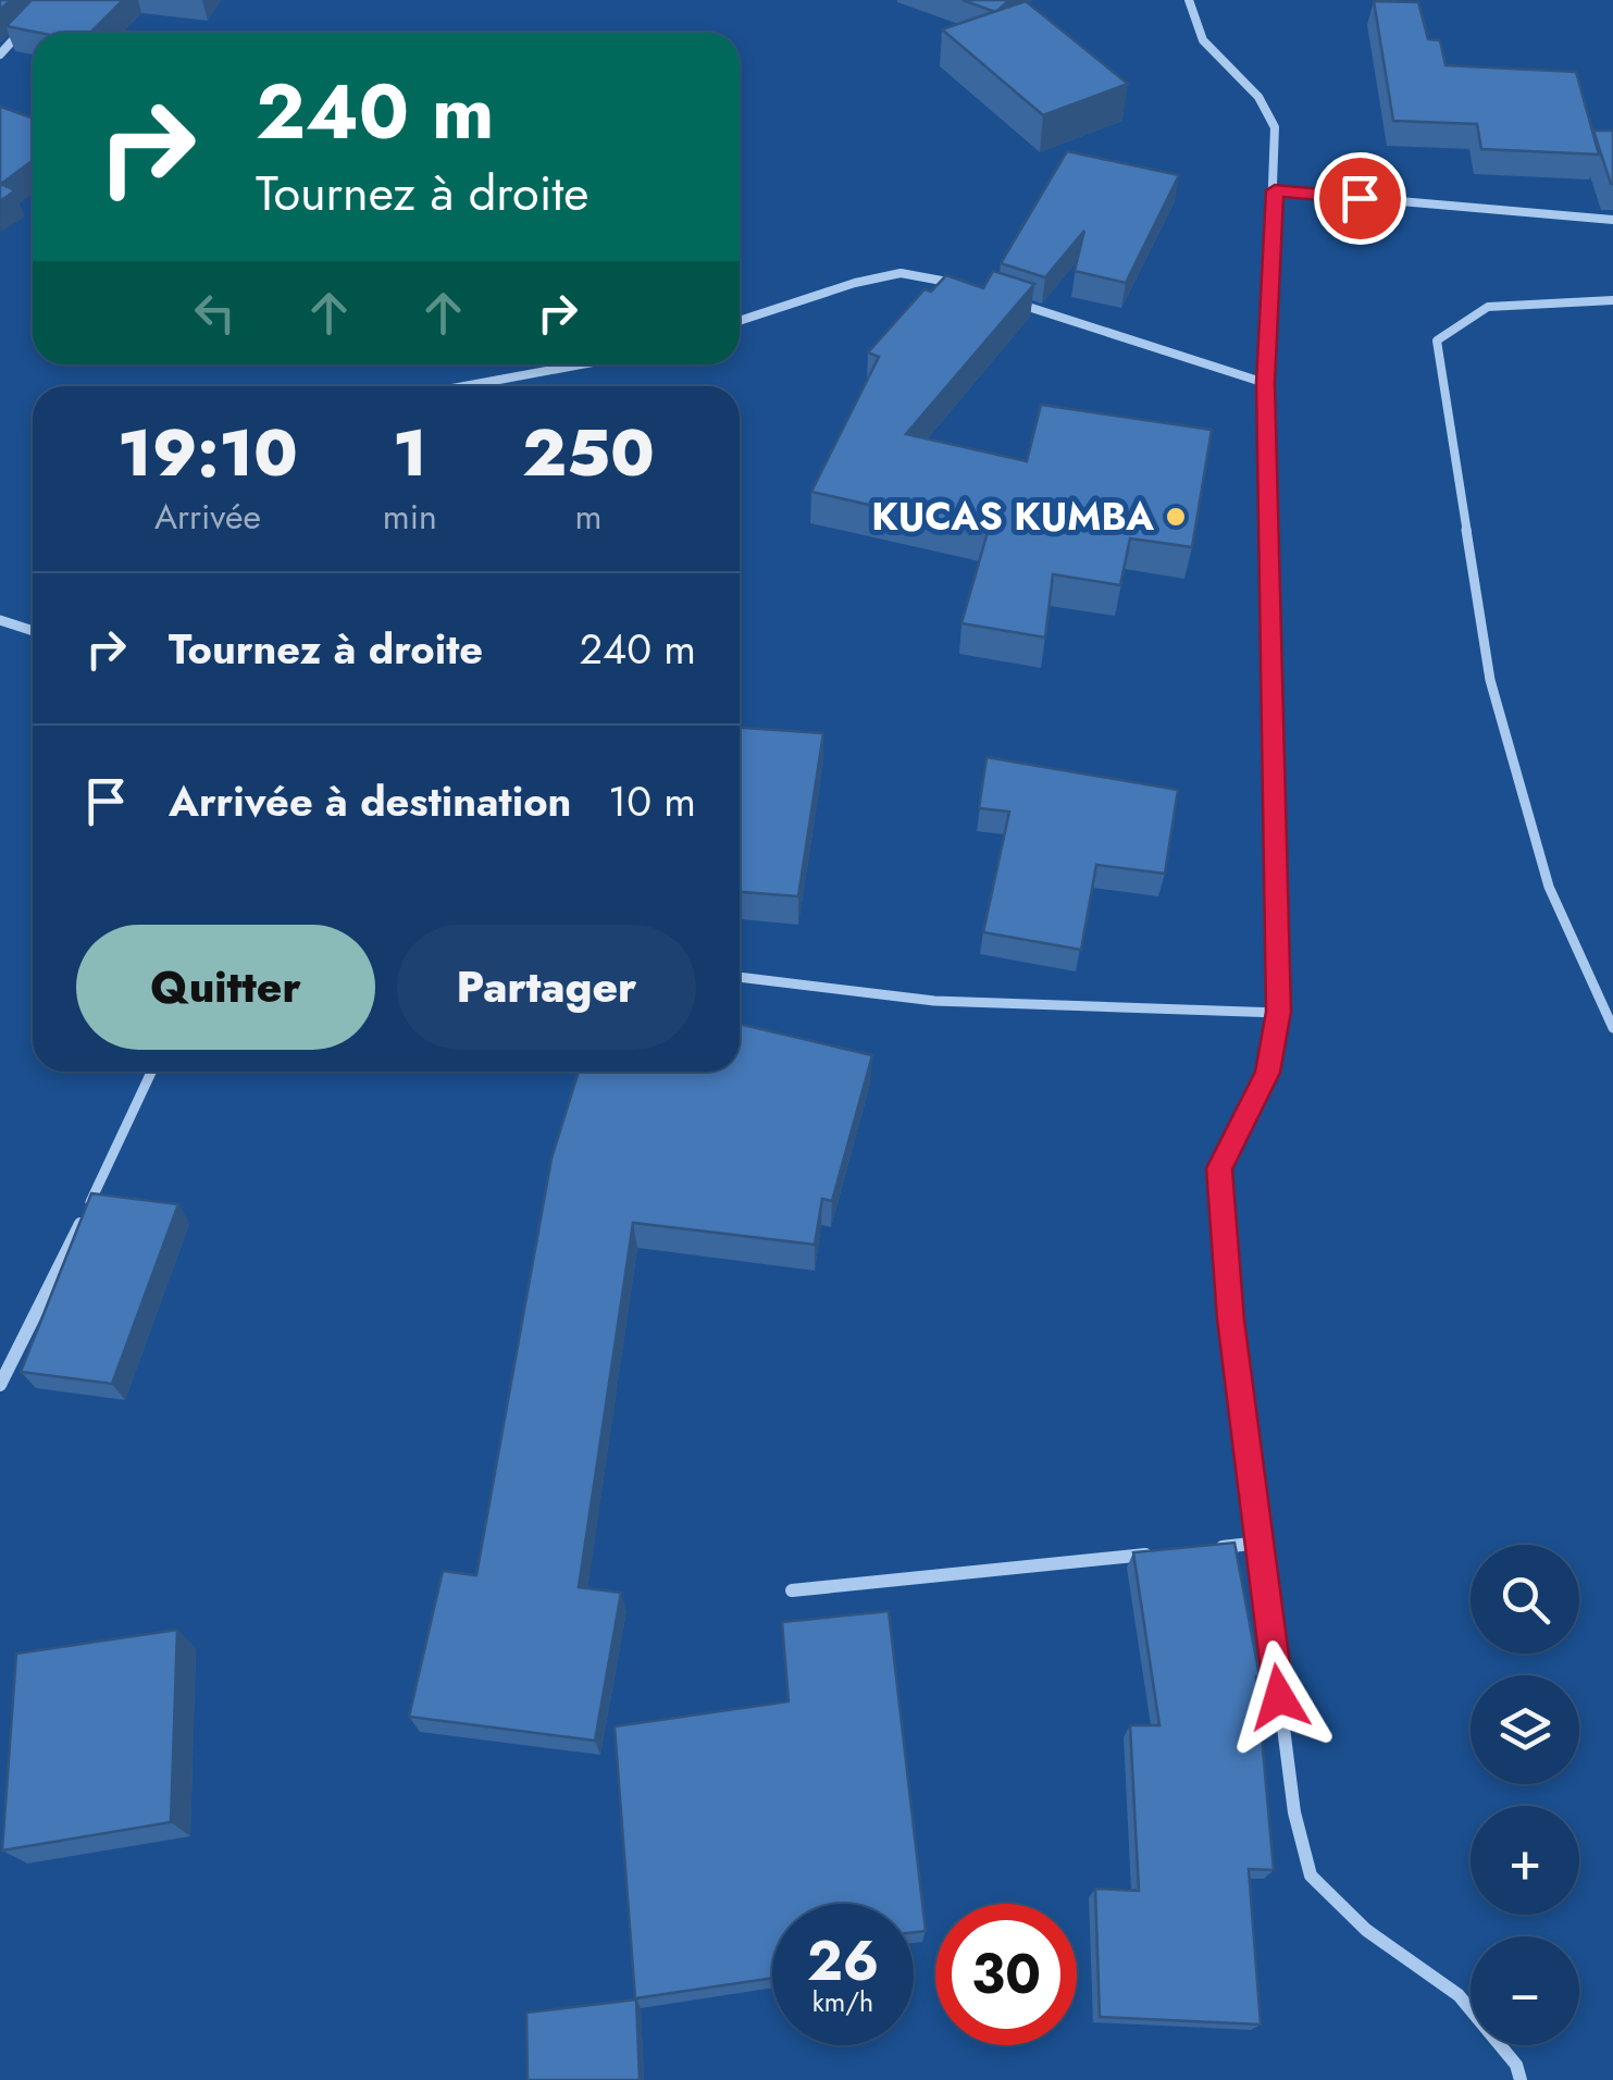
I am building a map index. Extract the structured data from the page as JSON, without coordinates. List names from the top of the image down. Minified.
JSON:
{"places":["KUCAS KUMBA"],"page":{"turn":["240 m","Tournez à droite"],"eta":["19:10","Arrivée","1","min","250","m"],"list":[{"name":"Tournez à droite","value":"240 m"},{"name":"Arrivée à destination","value":"10 m"}],"buttons":["Quitter","Partager"],"map_buttons":["+","−"],"speed":"26 km/h","limit":"30"}}
